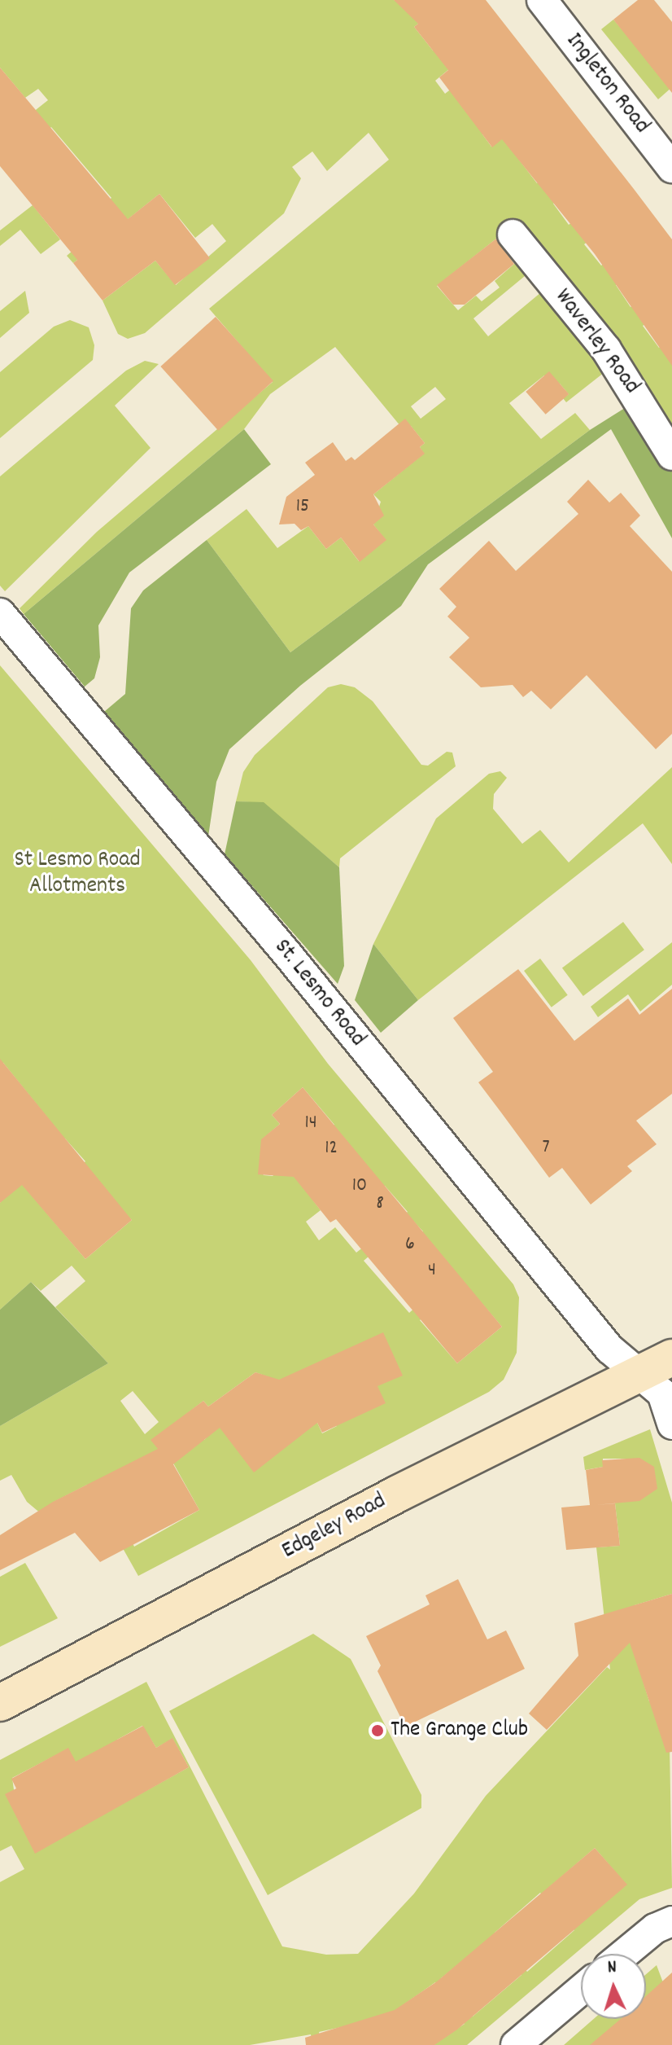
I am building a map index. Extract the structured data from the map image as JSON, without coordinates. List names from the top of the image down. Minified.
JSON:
{"streets":{"main road":["Edgeley Road"],"street":["Ingleton Road","Waverley Road","St. Lesmo Road"]},"crossings":[["St. Lesmo Road","Edgeley Road"]],"parks":["St Lesmo Road Allotments"],"places":["The Grange Club"],"house_numbers":["15","14","7","12","10","8","6","4"],"north":"top"}
